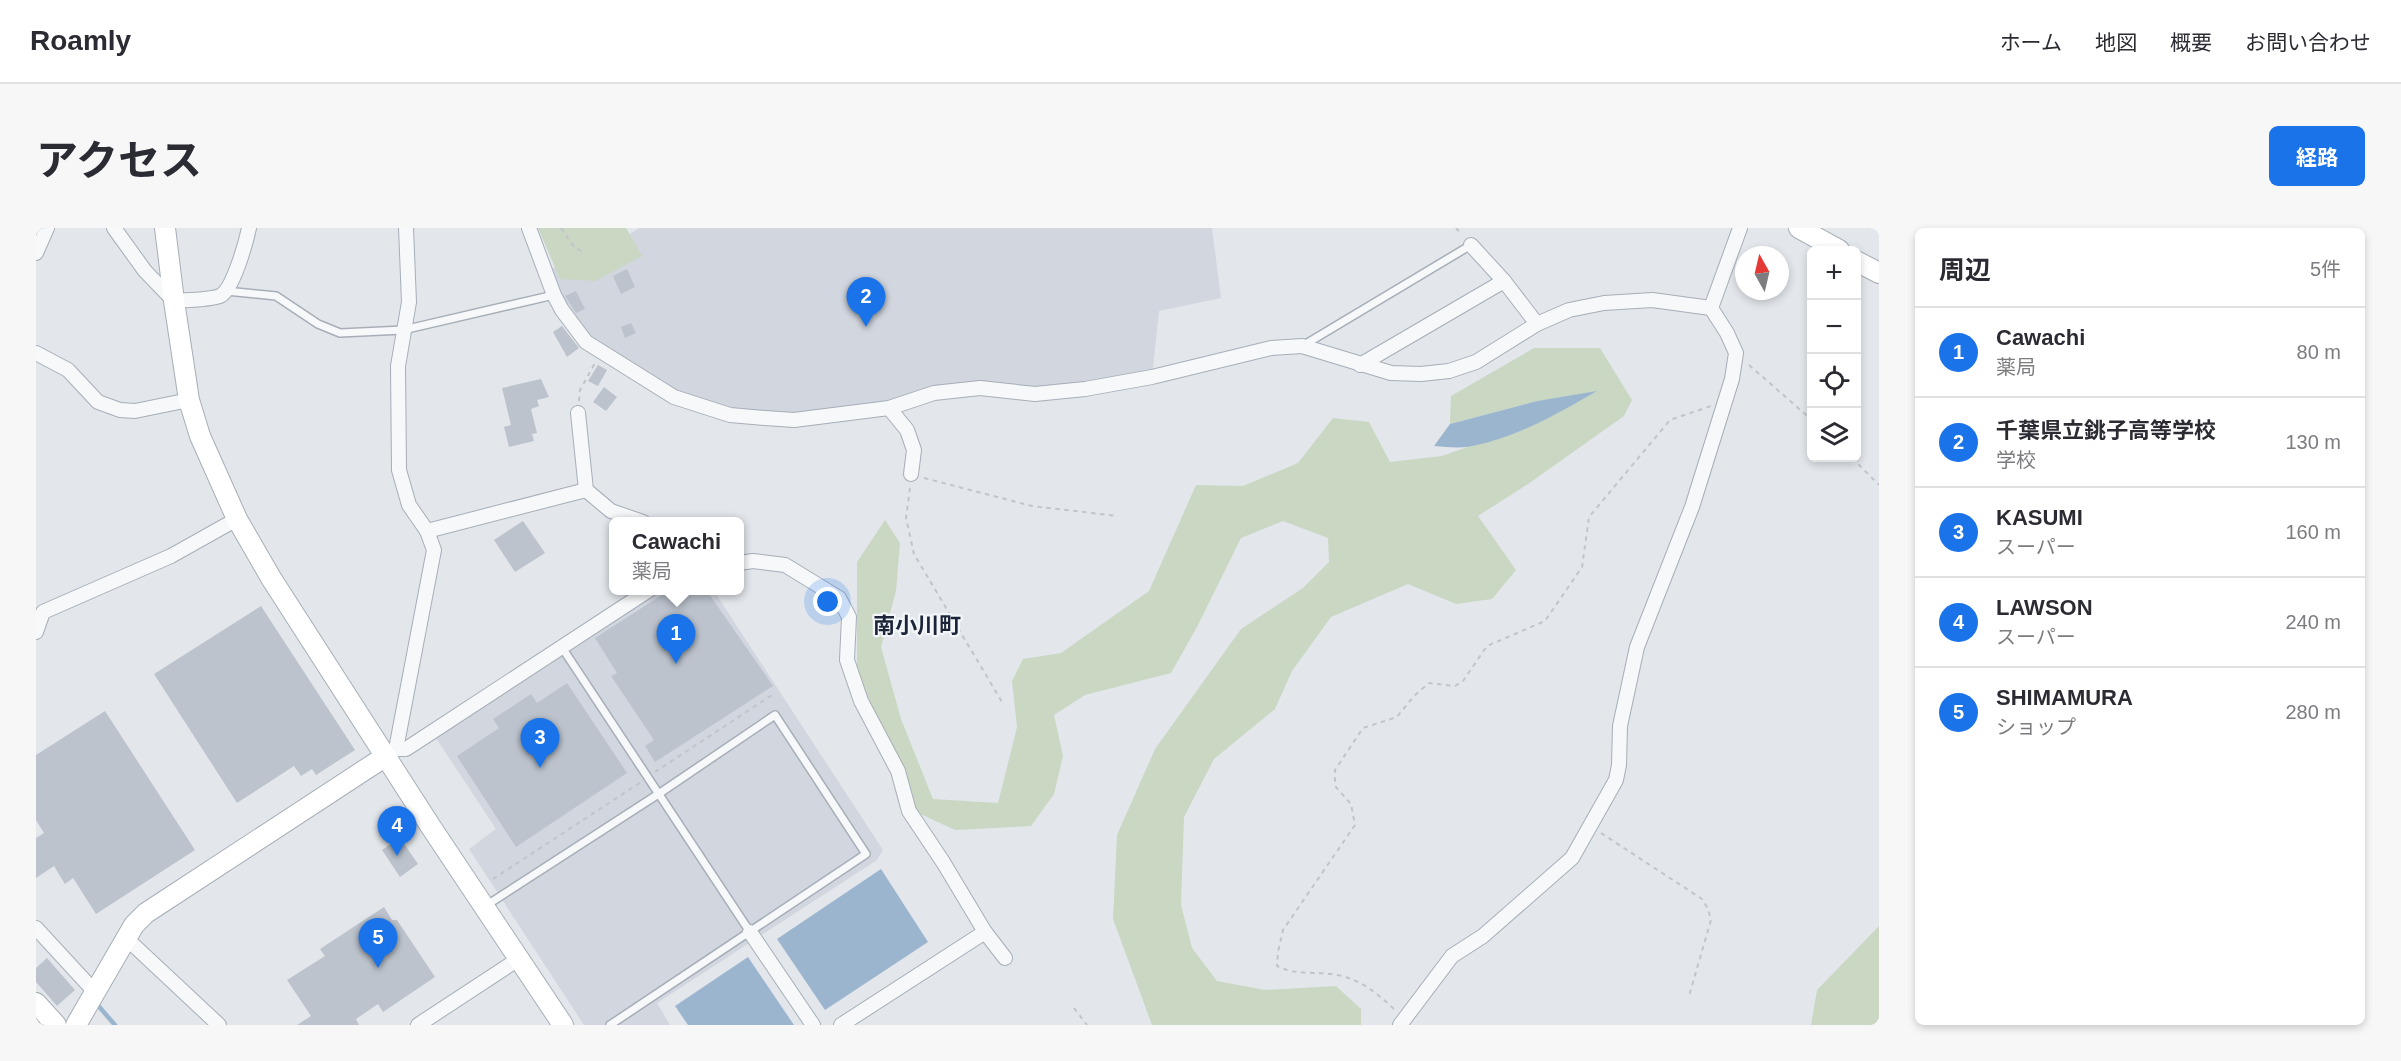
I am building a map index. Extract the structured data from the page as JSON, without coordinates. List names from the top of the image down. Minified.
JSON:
{"districts":["南小川町"],"north":"top","page":{"header":"Roamly","nav":["ホーム","地図","概要","お問い合わせ"],"title":"アクセス","buttons":"経路","heading":["周辺","5件"],"map_buttons":["+","−"],"pins":["2","1","3","4","5"],"list":[{"mark":"1","name":"Cawachi","note":"薬局","value":"80 m"},{"mark":"2","name":"千葉県立銚子高等学校","note":"学校","value":"130 m"},{"mark":"3","name":"KASUMI","note":"スーパー","value":"160 m"},{"mark":"4","name":"LAWSON","note":"スーパー","value":"240 m"},{"mark":"5","name":"SHIMAMURA","note":"ショップ","value":"280 m"}],"popup":["Cawachi","薬局"]}}
